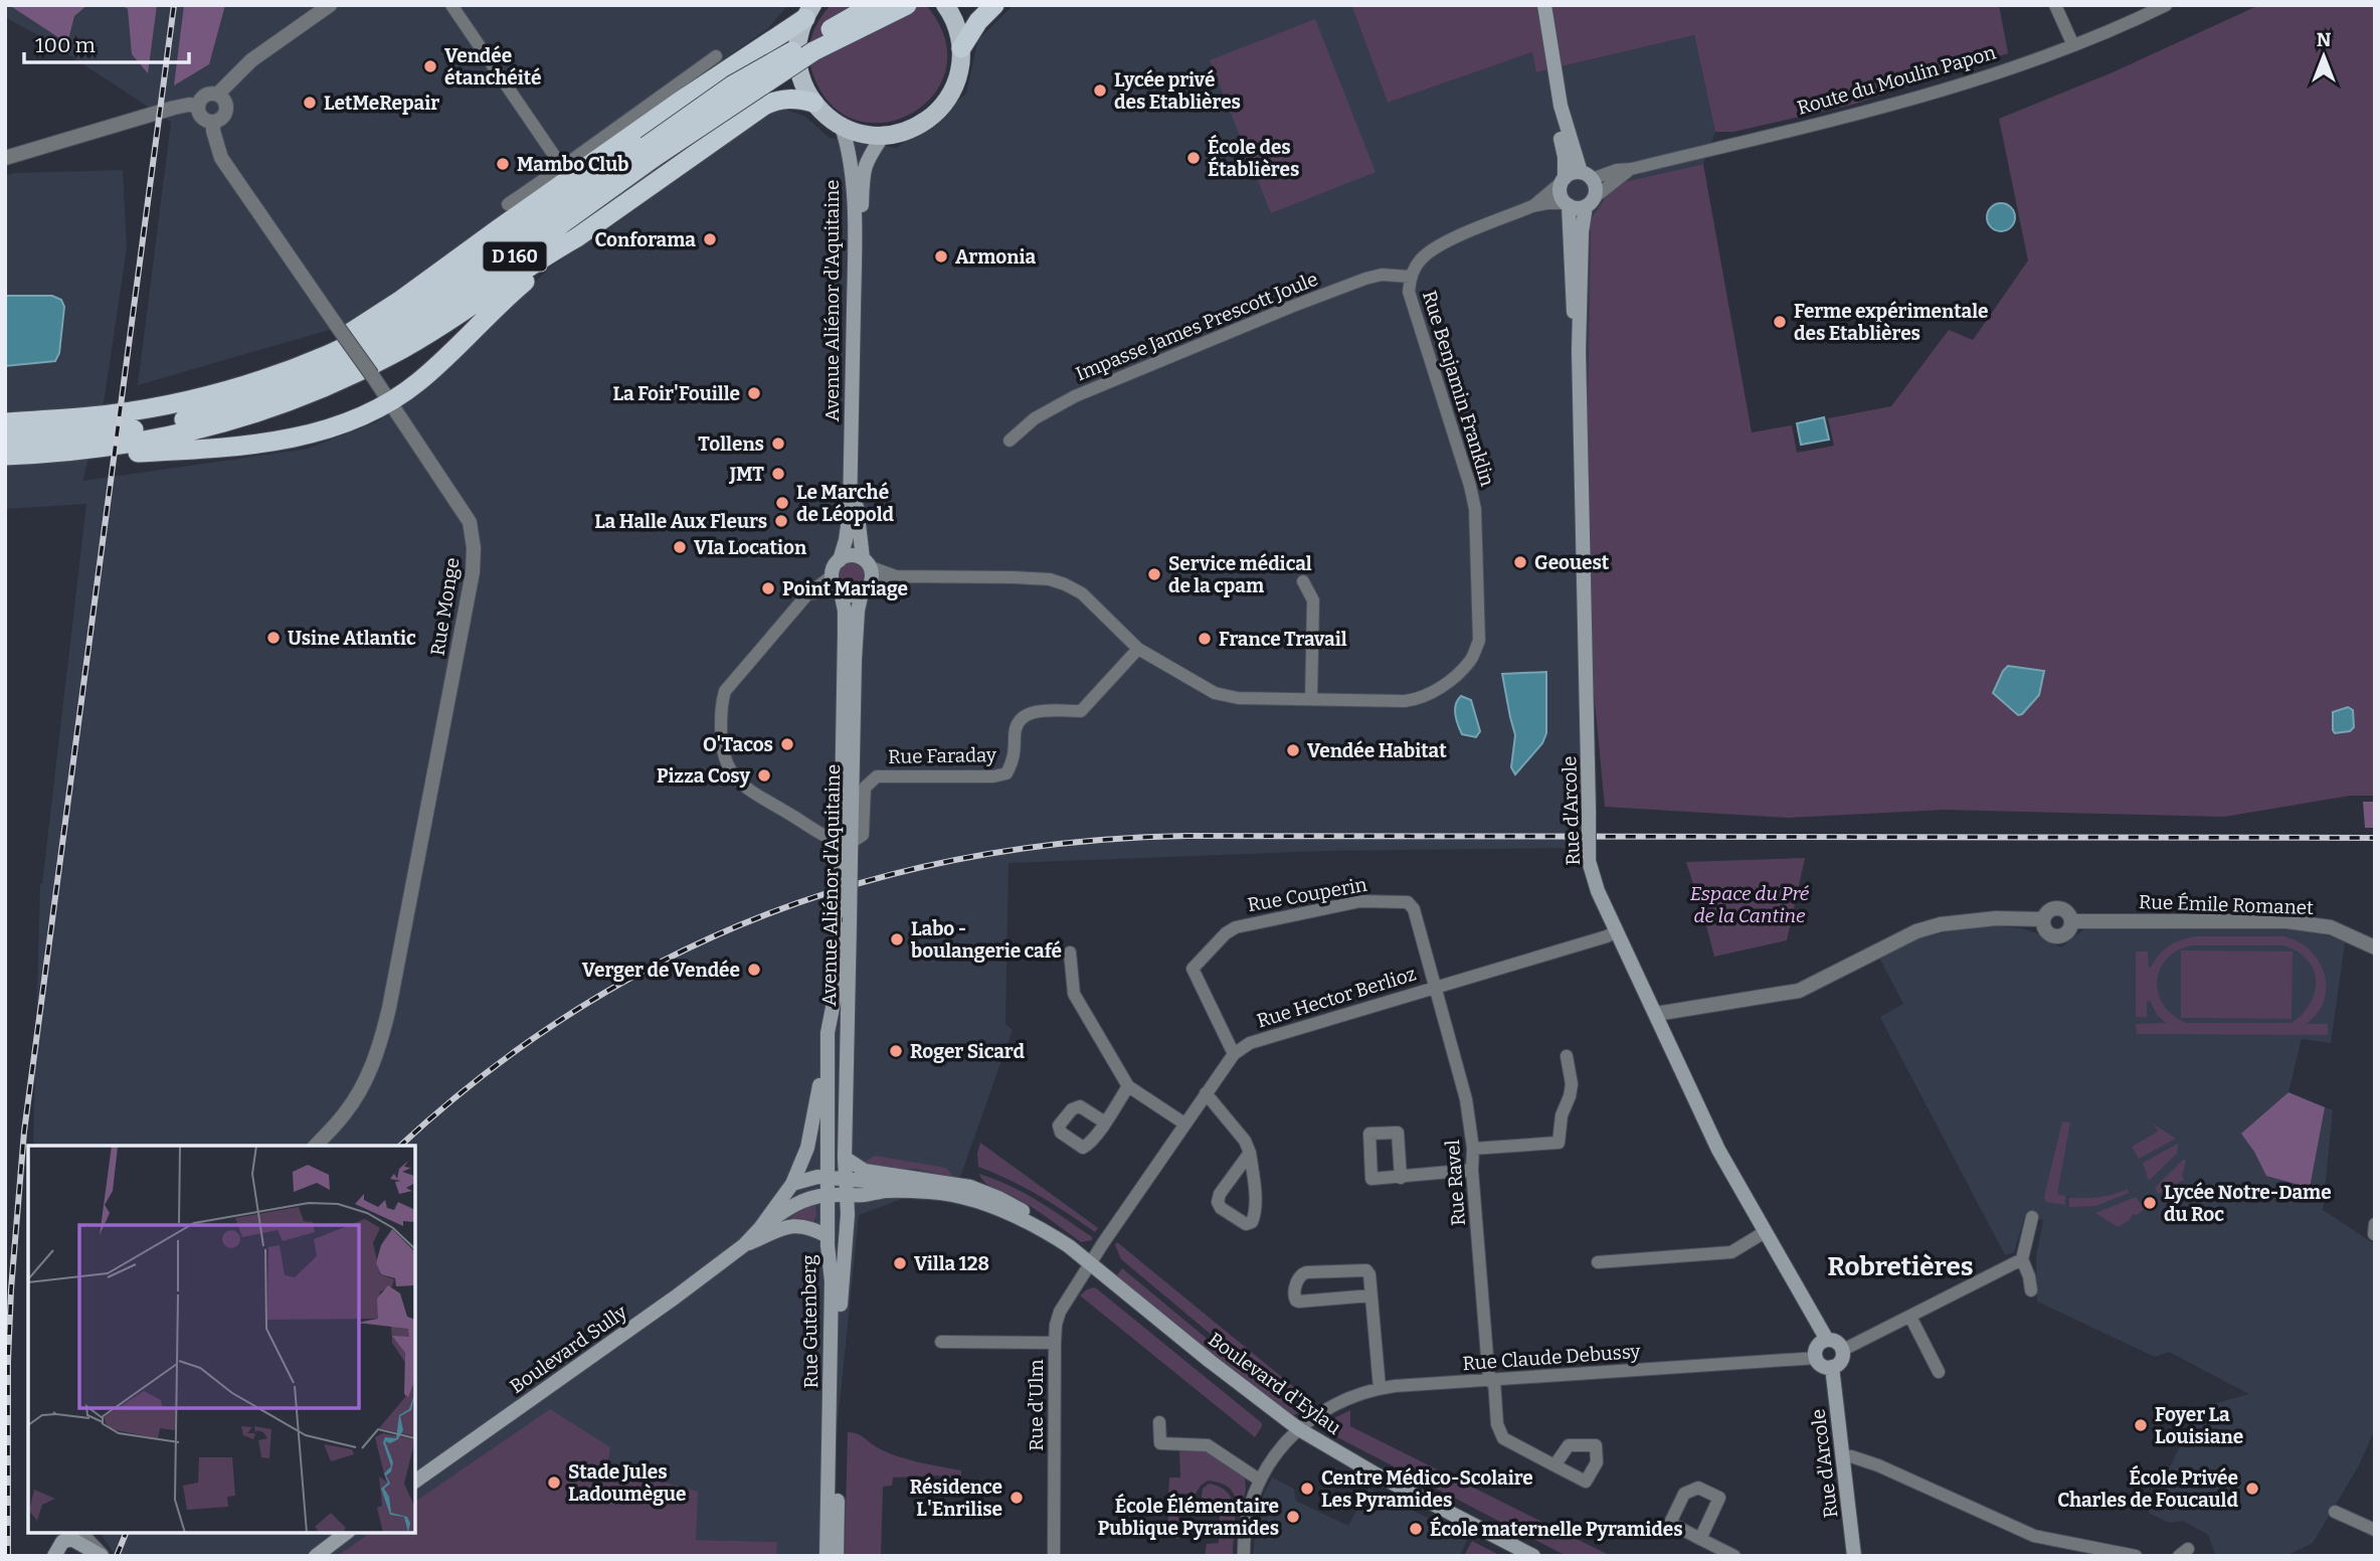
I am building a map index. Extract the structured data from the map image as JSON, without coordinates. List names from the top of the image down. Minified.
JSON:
{"streets":{"highway":["D 160"],"main road":["Avenue Aliénor d'Aquitaine","Rue d'Arcole","Rue Gutenberg","Boulevard Sully","Boulevard d'Eylau"],"street":["Route du Moulin Papon","Impasse James Prescott Joule","Rue Benjamin Franklin","Rue Monge","Rue Faraday","Rue Couperin","Rue Émile Romanet","Rue Hector Berlioz","Rue Ravel","Rue Claude Debussy","Rue d'Ulm"]},"crossings":[["Route du Moulin Papon","Rue d'Arcole"],["Avenue Aliénor d'Aquitaine","Rue Benjamin Franklin"],["Avenue Aliénor d'Aquitaine","Rue Faraday"],["Avenue Aliénor d'Aquitaine","Rue Gutenberg"],["Avenue Aliénor d'Aquitaine","Boulevard Sully"],["Avenue Aliénor d'Aquitaine","Boulevard d'Eylau"],["Impasse James Prescott Joule","Rue Benjamin Franklin"],["Rue Benjamin Franklin","Rue Faraday"],["Rue d'Arcole","Rue Émile Romanet"],["Rue d'Arcole","Rue Hector Berlioz"],["Rue d'Arcole","Rue Claude Debussy"],["Rue Couperin","Rue Hector Berlioz"],["Rue Couperin","Rue Ravel"],["Rue Hector Berlioz","Rue Ravel"],["Rue Hector Berlioz","Boulevard d'Eylau"],["Rue Hector Berlioz","Rue d'Ulm"],["Rue Ravel","Rue Claude Debussy"],["Rue Gutenberg","Boulevard Sully"],["Rue Gutenberg","Boulevard d'Eylau"],["Boulevard Sully","Boulevard d'Eylau"],["Rue Claude Debussy","Boulevard d'Eylau"],["Boulevard d'Eylau","Rue d'Ulm"]],"districts":["Robretières"],"parks":["Espace du Pré de la Cantine"],"places":["Vendée étanchéité","Lycée privé des Etablières","LetMeRepair","École des Établières","Mambo Club","Conforama","Armonia","Ferme expérimentale des Etablières","La Foir'Fouille","Tollens","JMT","Le Marché de Léopold","La Halle Aux Fleurs","VIa Location","Geouest","Service médical de la cpam","Point Mariage","Usine Atlantic","France Travail","O'Tacos","Vendée Habitat","Pizza Cosy","Labo - boulangerie café","Verger de Vendée","Roger Sicard","Lycée Notre-Dame du Roc","Villa 128","Foyer La Louisiane","Stade Jules Ladoumègue","Centre Médico-Scolaire Les Pyramides","École Privée Charles de Foucauld","Résidence L'Enrilise","École Élémentaire Publique Pyramides","École maternelle Pyramides"],"scale_bar":"100 m","north":"top"}
